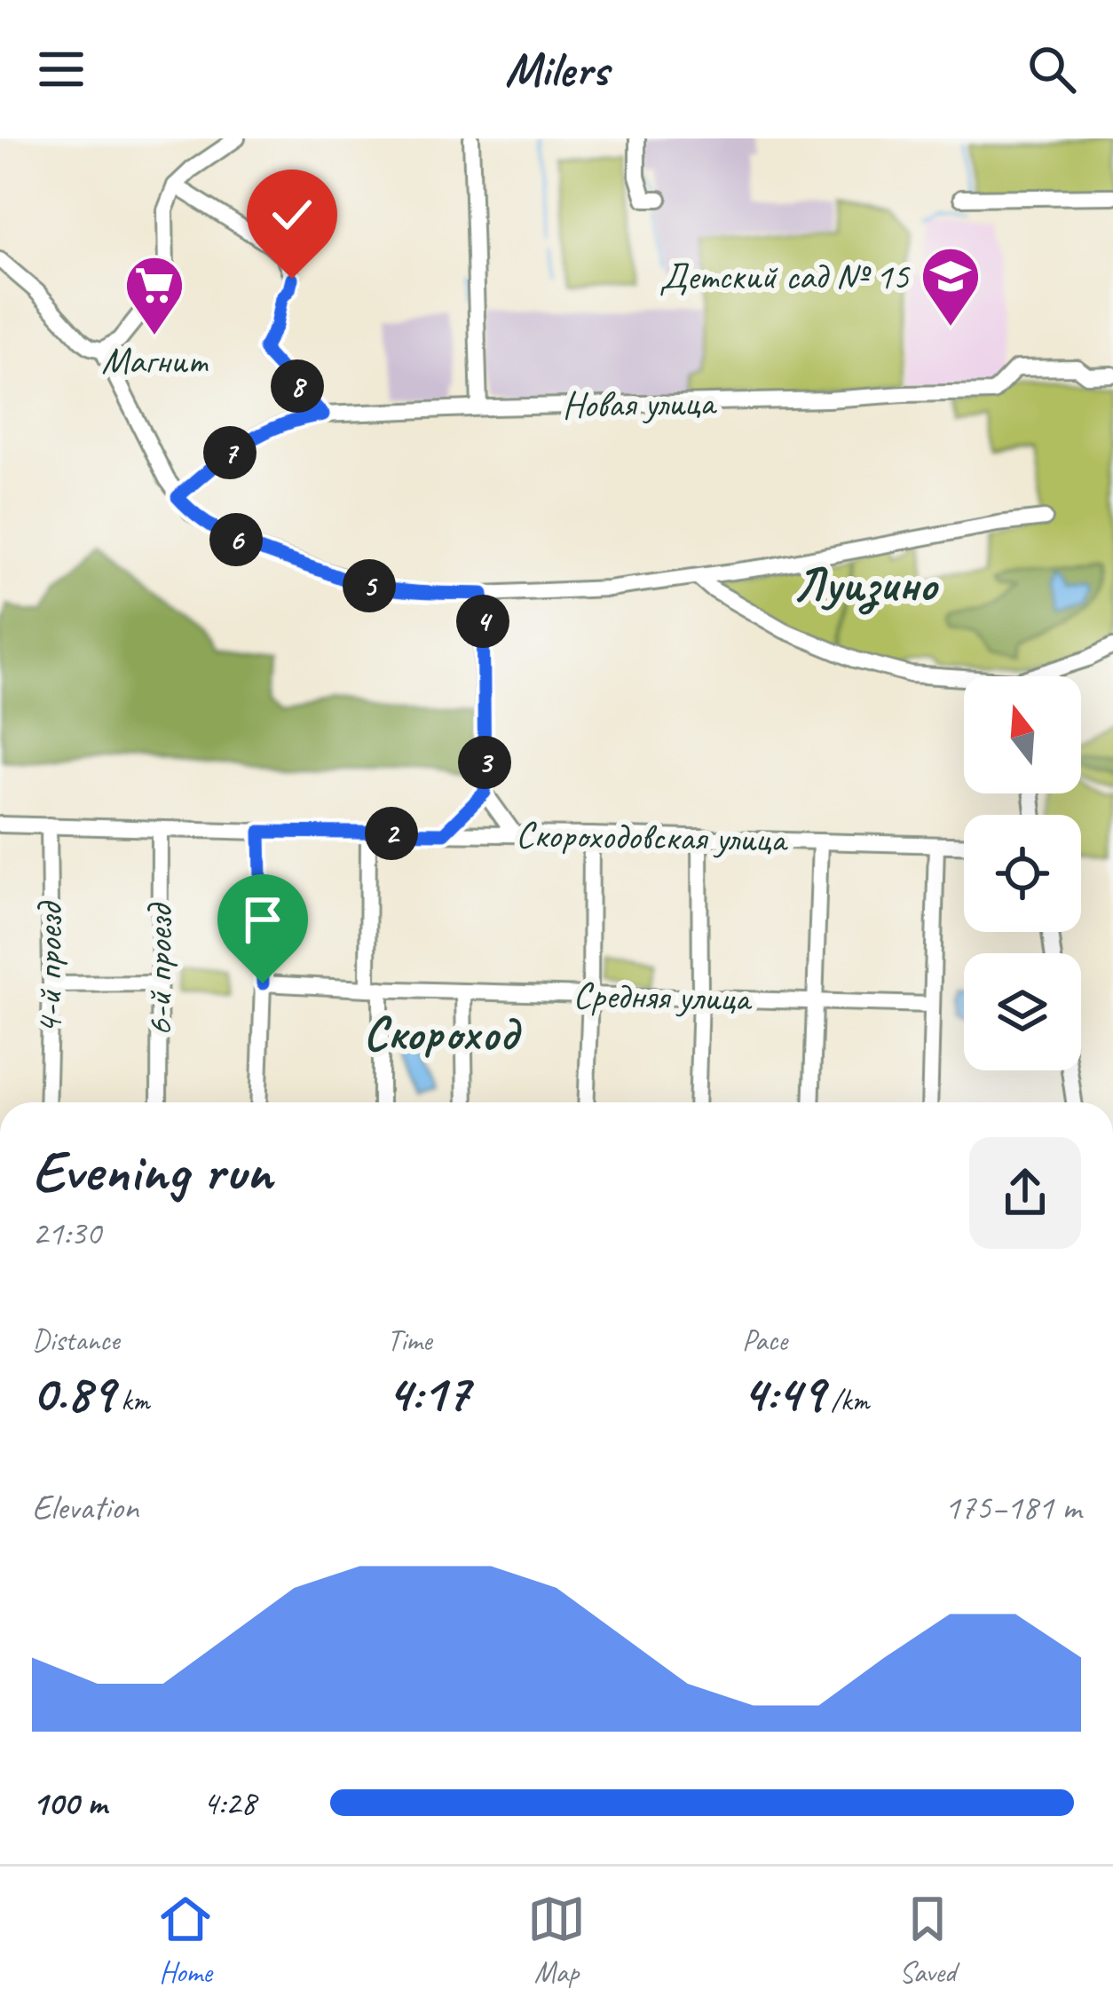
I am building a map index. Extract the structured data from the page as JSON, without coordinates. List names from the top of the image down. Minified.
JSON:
{"streets":{"street":["Новая улица","Скороходовская улица","4-й проезд","6-й проезд","Средняя улица"]},"crossings":[["Скороходовская улица","4-й проезд"],["Скороходовская улица","6-й проезд"]],"districts":["Луизино","Скороход"],"places":{"school or university":["Детский сад № 15"],"supermarket":["Магнит"]},"north":"top","page":{"header":"Milers","pins":["8","7","6","5","4","3","2"],"heading":["Evening run","21:30"],"stats":[["Distance","0.89 km"],["Time","4:17"],["Pace","4:49 /km"]],"chart":["Elevation","175–181 m"],"list":[{"name":"100 m","note":"4:28"}],"tabs":["Home","Map","Saved"]}}
